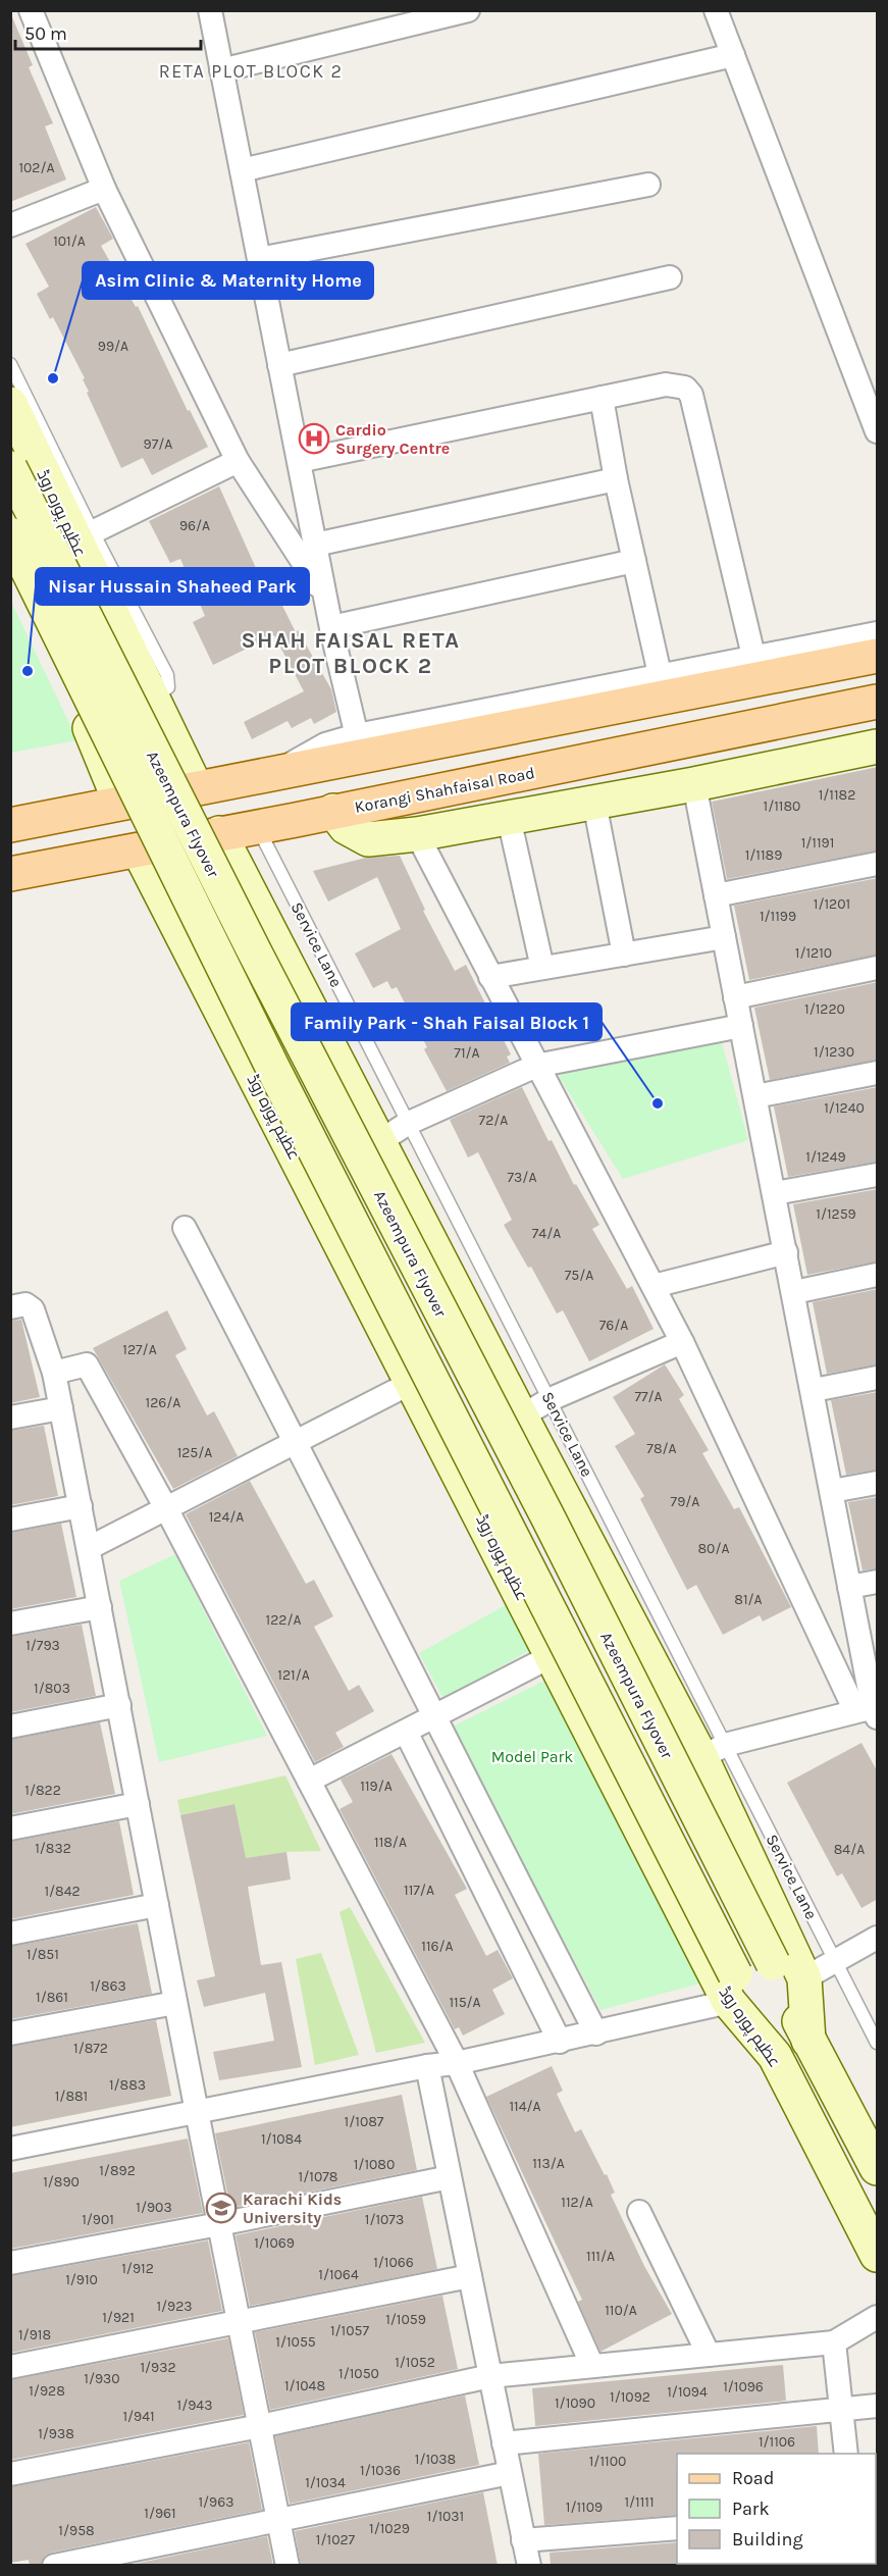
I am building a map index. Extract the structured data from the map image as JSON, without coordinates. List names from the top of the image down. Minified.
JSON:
{"streets":{"main road":["عظیم پورہ روڈ","Korangi Shahfaisal Road","Azeempura Flyover"],"lane":["Service Lane"]},"crossings":[["عظیم پورہ روڈ","Korangi Shahfaisal Road"],["عظیم پورہ روڈ","Azeempura Flyover"],["Korangi Shahfaisal Road","Service Lane"]],"districts":["RETA PLOT BLOCK 2","SHAH FAISAL RETA PLOT BLOCK 2"],"parks":["Model Park"],"places":{"other":["Asim Clinic & Maternity Home","Nisar Hussain Shaheed Park","Family Park - Shah Faisal Block 1"],"hospital":["Cardio Surgery Centre"],"school or university":["Karachi Kids University"]},"house_numbers":["102/A","101/A","99/A","97/A","96/A","1/1182","1/1180","1/1191","1/1189","1/1201","1/1199","1/1210","1/1220","1/1230","71/A","1/1240","72/A","1/1249","73/A","1/1259","74/A","75/A","76/A","127/A","77/A","126/A","78/A","125/A","79/A","124/A","80/A","81/A","122/A","1/793","121/A","1/803","119/A","1/822","118/A","1/832","84/A","117/A","1/842","116/A","1/851","1/863","1/861","115/A","1/872","1/883","1/881","114/A","1/1087","1/1084","113/A","1/1080","1/892","1/1078","1/890","112/A","1/903","1/901","1/1073","1/1069","111/A","1/1066","1/912","1/1064","1/910","1/923","110/A","1/921","1/1059","1/1057","1/918","1/1055","1/1052","1/932","1/1050","1/930","1/1048","1/1096","1/928","1/1094","1/1092","1/1090","1/943","1/941","1/938","1/1106","1/1038","1/1100","1/1036","1/1034","1/963","1/1111","1/1109","1/961","1/1031","1/1029","1/958","1/1027"],"legend":["Road","Park","Building"],"scale_bar":"50 m"}
